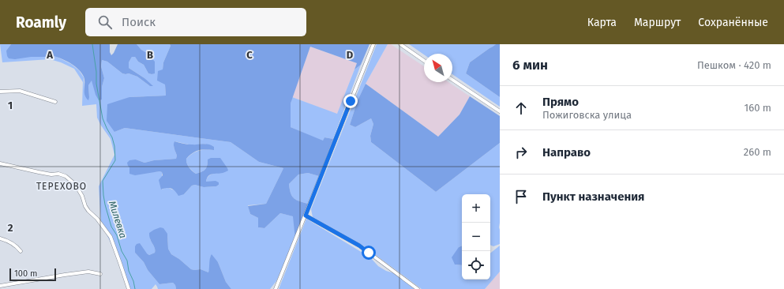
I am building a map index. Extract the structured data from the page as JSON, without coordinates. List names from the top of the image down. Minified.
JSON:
{"districts":["ТЕРЕХОВО"],"water":["Милевка"],"scale_bar":"100 m","north":"top left","page":{"header":"Roamly","search":"Поиск","nav":["Карта","Маршрут","Сохранённые"],"heading":["6 мин","Пешком · 420 m"],"list":[["Прямо","Пожиговска улица","160 m"],["Направо","260 m"],"Пункт назначения"],"map_buttons":["+","−"],"scale":"100 m"},"grid":{"columns":["A","B","C","D"],"rows":["1","2"]}}
